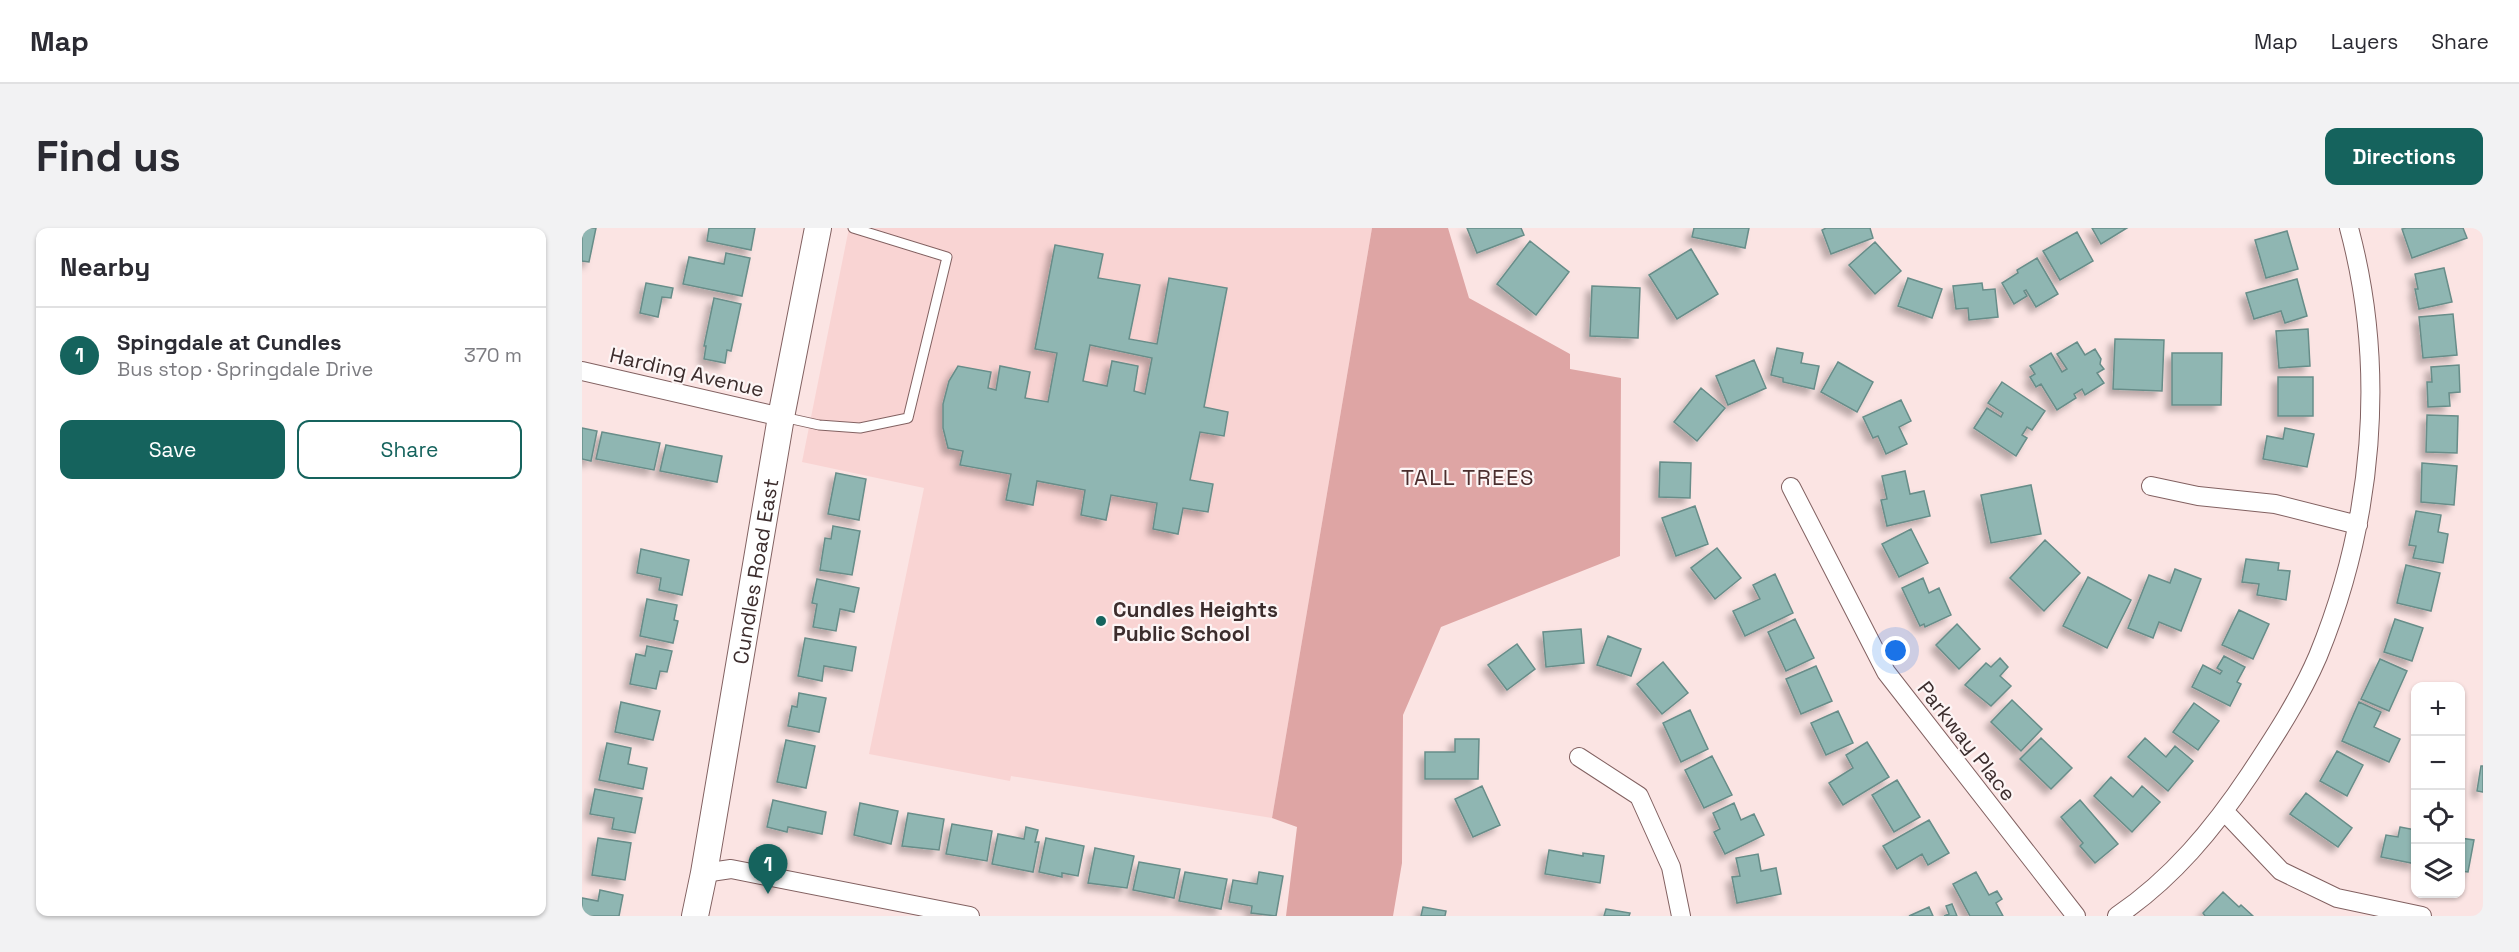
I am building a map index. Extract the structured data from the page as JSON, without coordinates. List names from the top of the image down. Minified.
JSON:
{"streets":{"main road":["Cundles Road East"],"street":["Harding Avenue","Parkway Place"]},"crossings":[["Harding Avenue","Cundles Road East"]],"districts":["TALL TREES"],"places":["Cundles Heights Public School"],"page":{"header":"Map","nav":["Map","Layers","Share"],"buttons":["Directions",["Save","Share"]],"title":"Find us","heading":"Nearby","list":[{"mark":"1","name":"Spingdale at Cundles","note":"Bus stop · Springdale Drive","value":"370 m"}],"map_buttons":["+","−"],"pins":"1"}}
